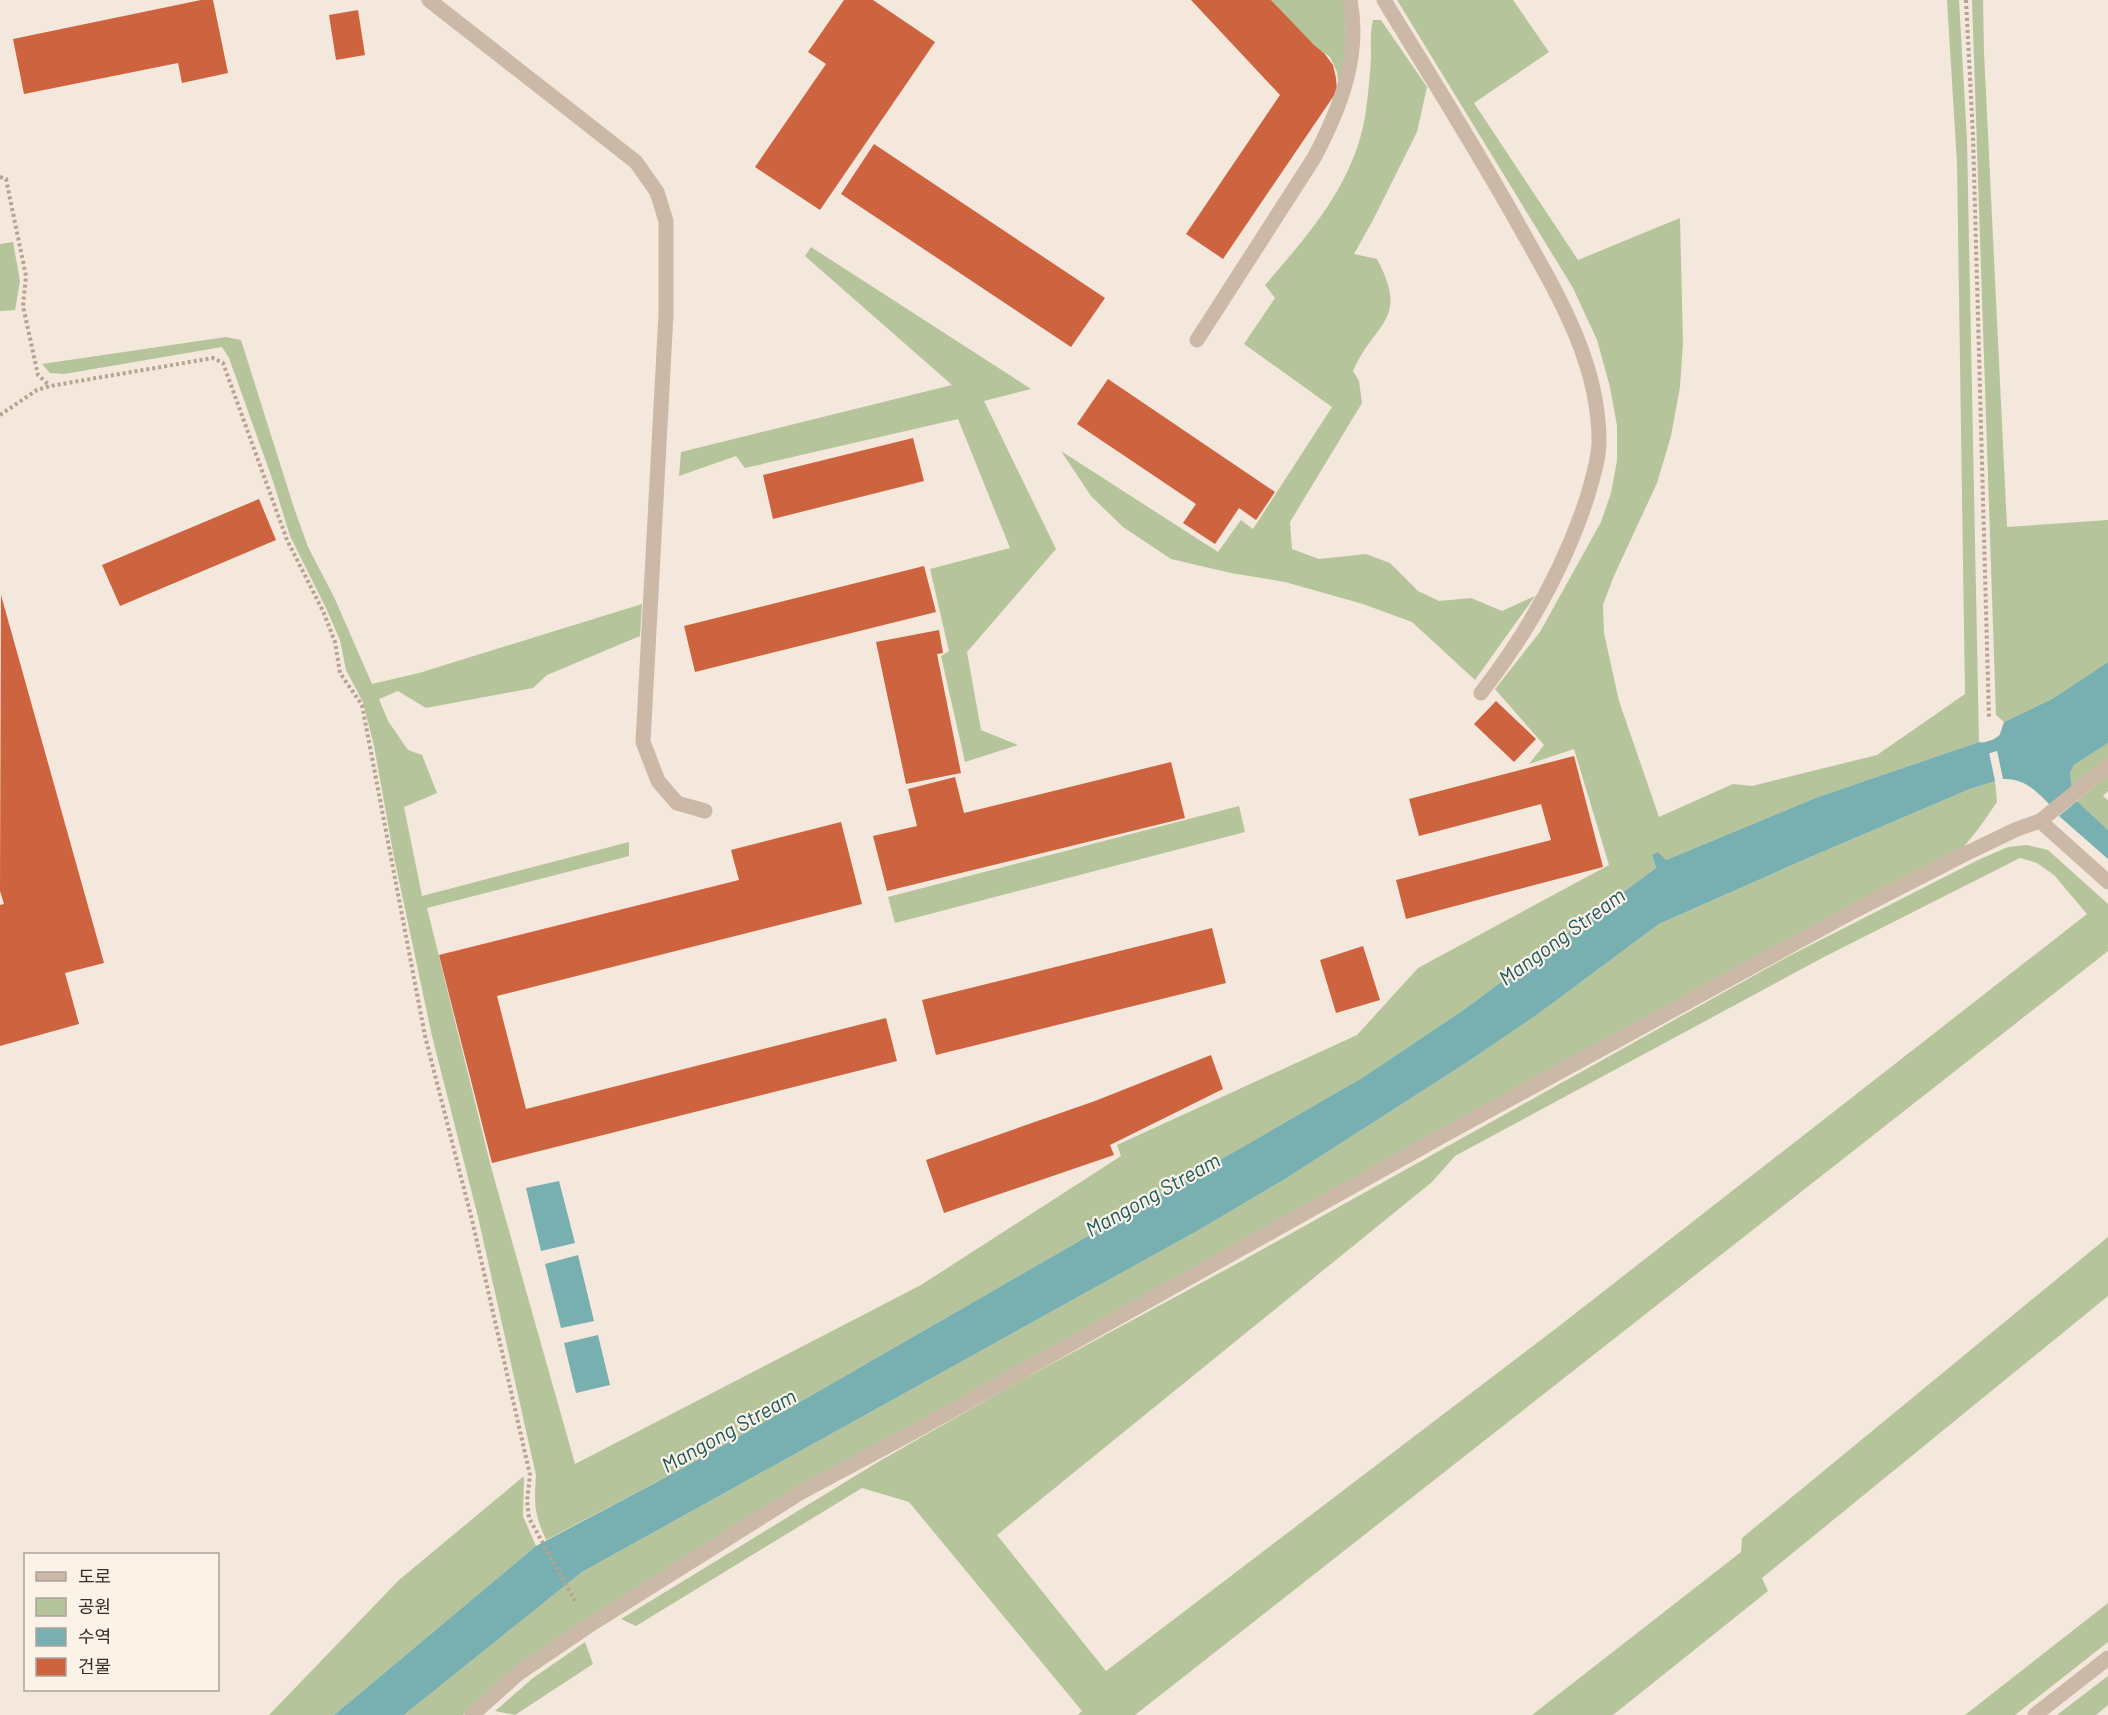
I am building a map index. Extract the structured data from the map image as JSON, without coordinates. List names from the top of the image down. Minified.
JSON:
{"water":["Mangong Stream"],"legend":["도로","공원","수역","건물"]}
